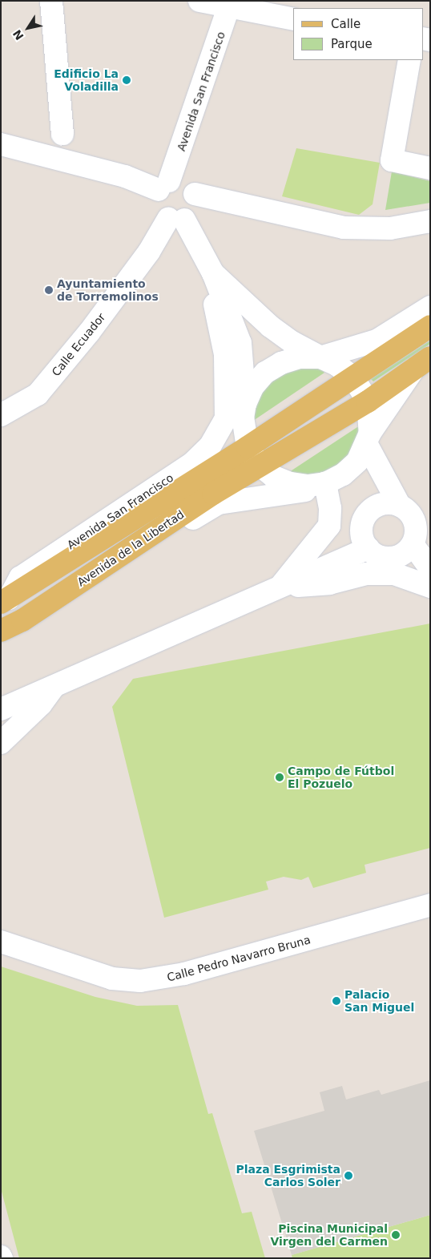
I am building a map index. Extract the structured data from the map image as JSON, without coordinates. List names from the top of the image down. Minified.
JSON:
{"streets":{"main road":["Avenida de la Libertad"],"street":["Avenida San Francisco","Calle Ecuador","Calle Pedro Navarro Bruna"]},"crossings":[["Avenida San Francisco","Calle Ecuador"],["Avenida San Francisco","Avenida de la Libertad"]],"places":["Edificio La Voladilla","Ayuntamiento de Torremolinos","Campo de Fútbol El Pozuelo","Palacio San Miguel","Plaza Esgrimista Carlos Soler","Piscina Municipal Virgen del Carmen"],"legend":["Calle","Parque"],"north":"bottom left"}
